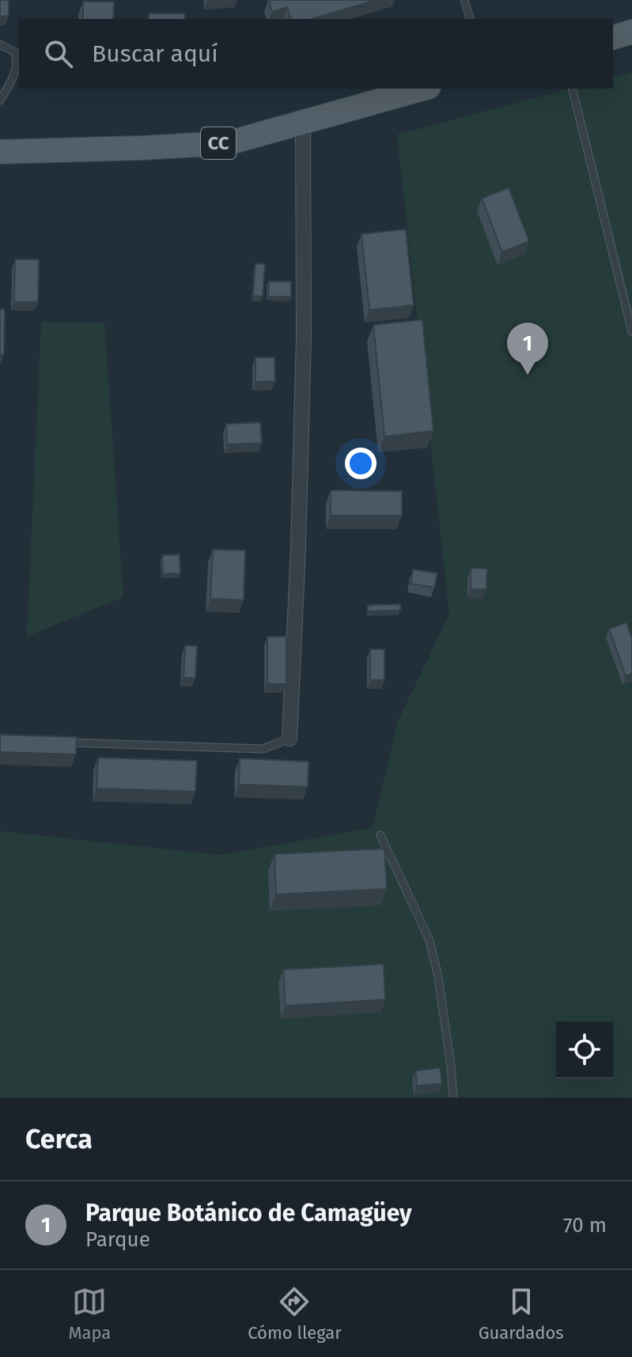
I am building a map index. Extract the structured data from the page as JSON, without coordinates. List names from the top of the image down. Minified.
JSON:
{"streets":{"main road":["CC"]},"page":{"search":"Buscar aquí","pins":"1","heading":"Cerca","list":[{"mark":"1","name":"Parque Botánico de Camagüey","note":"Parque","value":"70 m"}],"nav":["Mapa","Cómo llegar","Guardados"]}}
